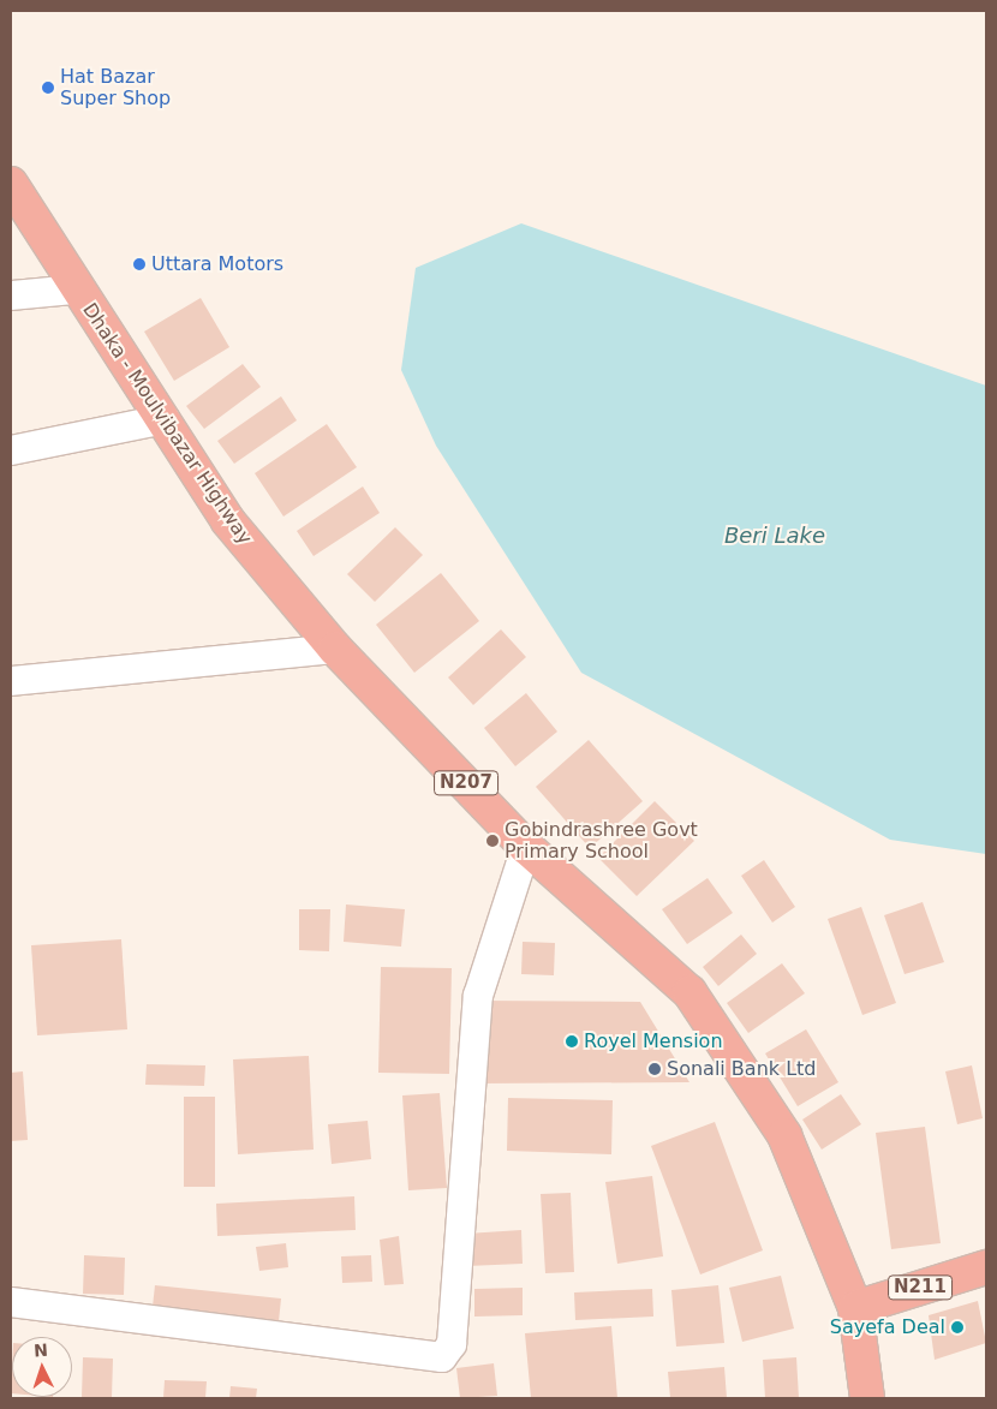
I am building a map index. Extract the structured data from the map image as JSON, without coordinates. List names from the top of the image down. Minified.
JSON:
{"streets":{"highway":["Dhaka - Moulvibazar Highway","N207","N211"]},"crossings":[["Dhaka - Moulvibazar Highway","N211"]],"water":["Beri Lake"],"places":["Hat Bazar Super Shop","Uttara Motors","Gobindrashree Govt Primary School","Royel Mension","Sonali Bank Ltd","Sayefa Deal"],"north":"top"}
